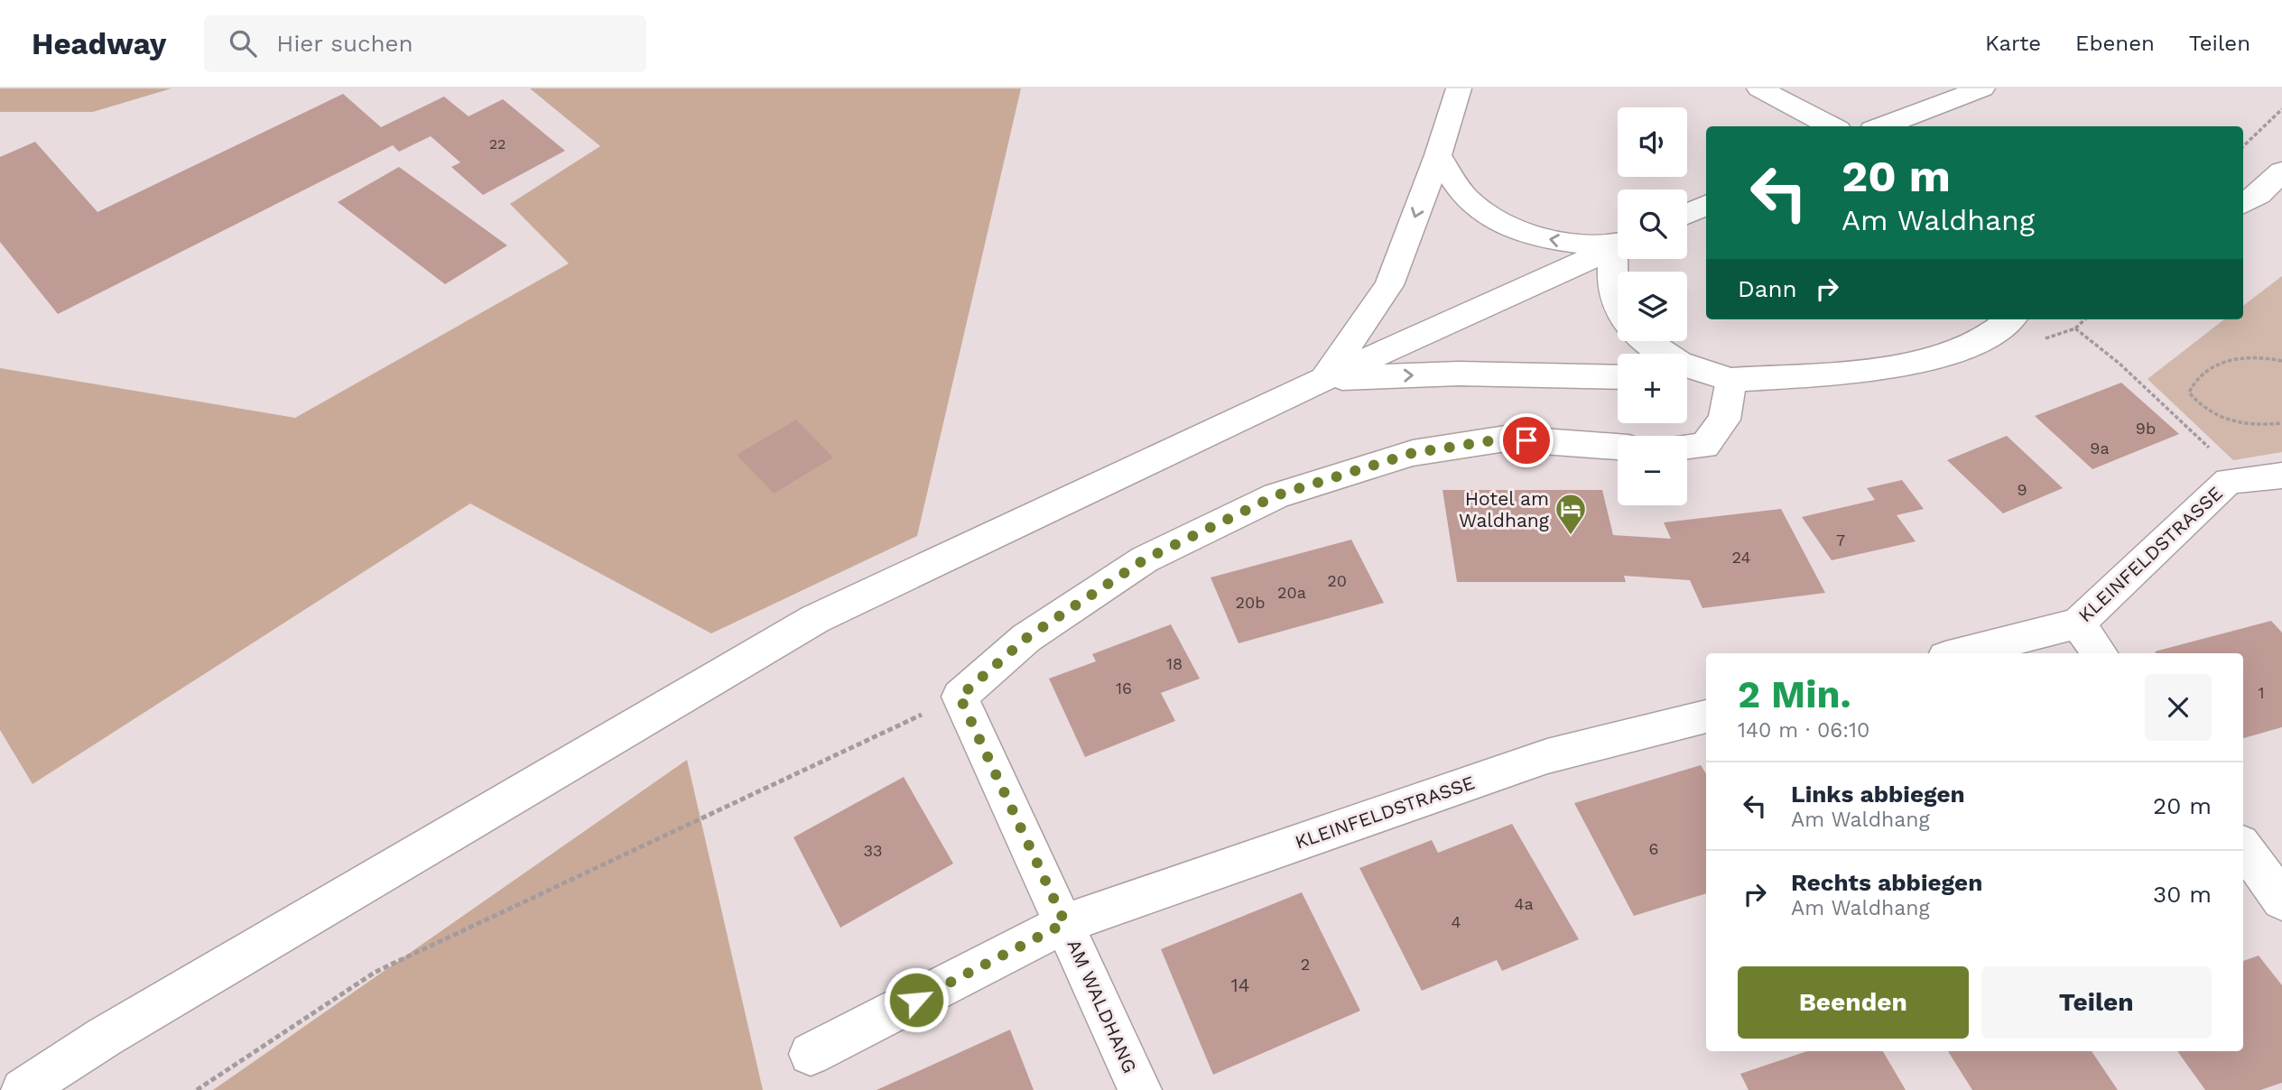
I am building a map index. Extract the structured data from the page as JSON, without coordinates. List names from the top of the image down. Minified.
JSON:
{"streets":{"main road":["KLEINFELDSTRASSE","AM WALDHANG"]},"crossings":[["KLEINFELDSTRASSE","AM WALDHANG"]],"places":{"hotel":["Hotel am Waldhang"]},"house_numbers":["22","9b","9a","9","7","24","20","20a","20b","18","16","1","6","33","4a","4","2","14"],"page":{"header":"Headway","search":"Hier suchen","nav":["Karte","Ebenen","Teilen"],"map_buttons":["+","−"],"turn":["20 m","Am Waldhang"],"then":"Dann","heading":["2 Min.","140 m · 06:10"],"list":[{"name":"Links abbiegen","note":"Am Waldhang","value":"20 m"},{"name":"Rechts abbiegen","note":"Am Waldhang","value":"30 m"}],"buttons":["Beenden","Teilen"]}}
